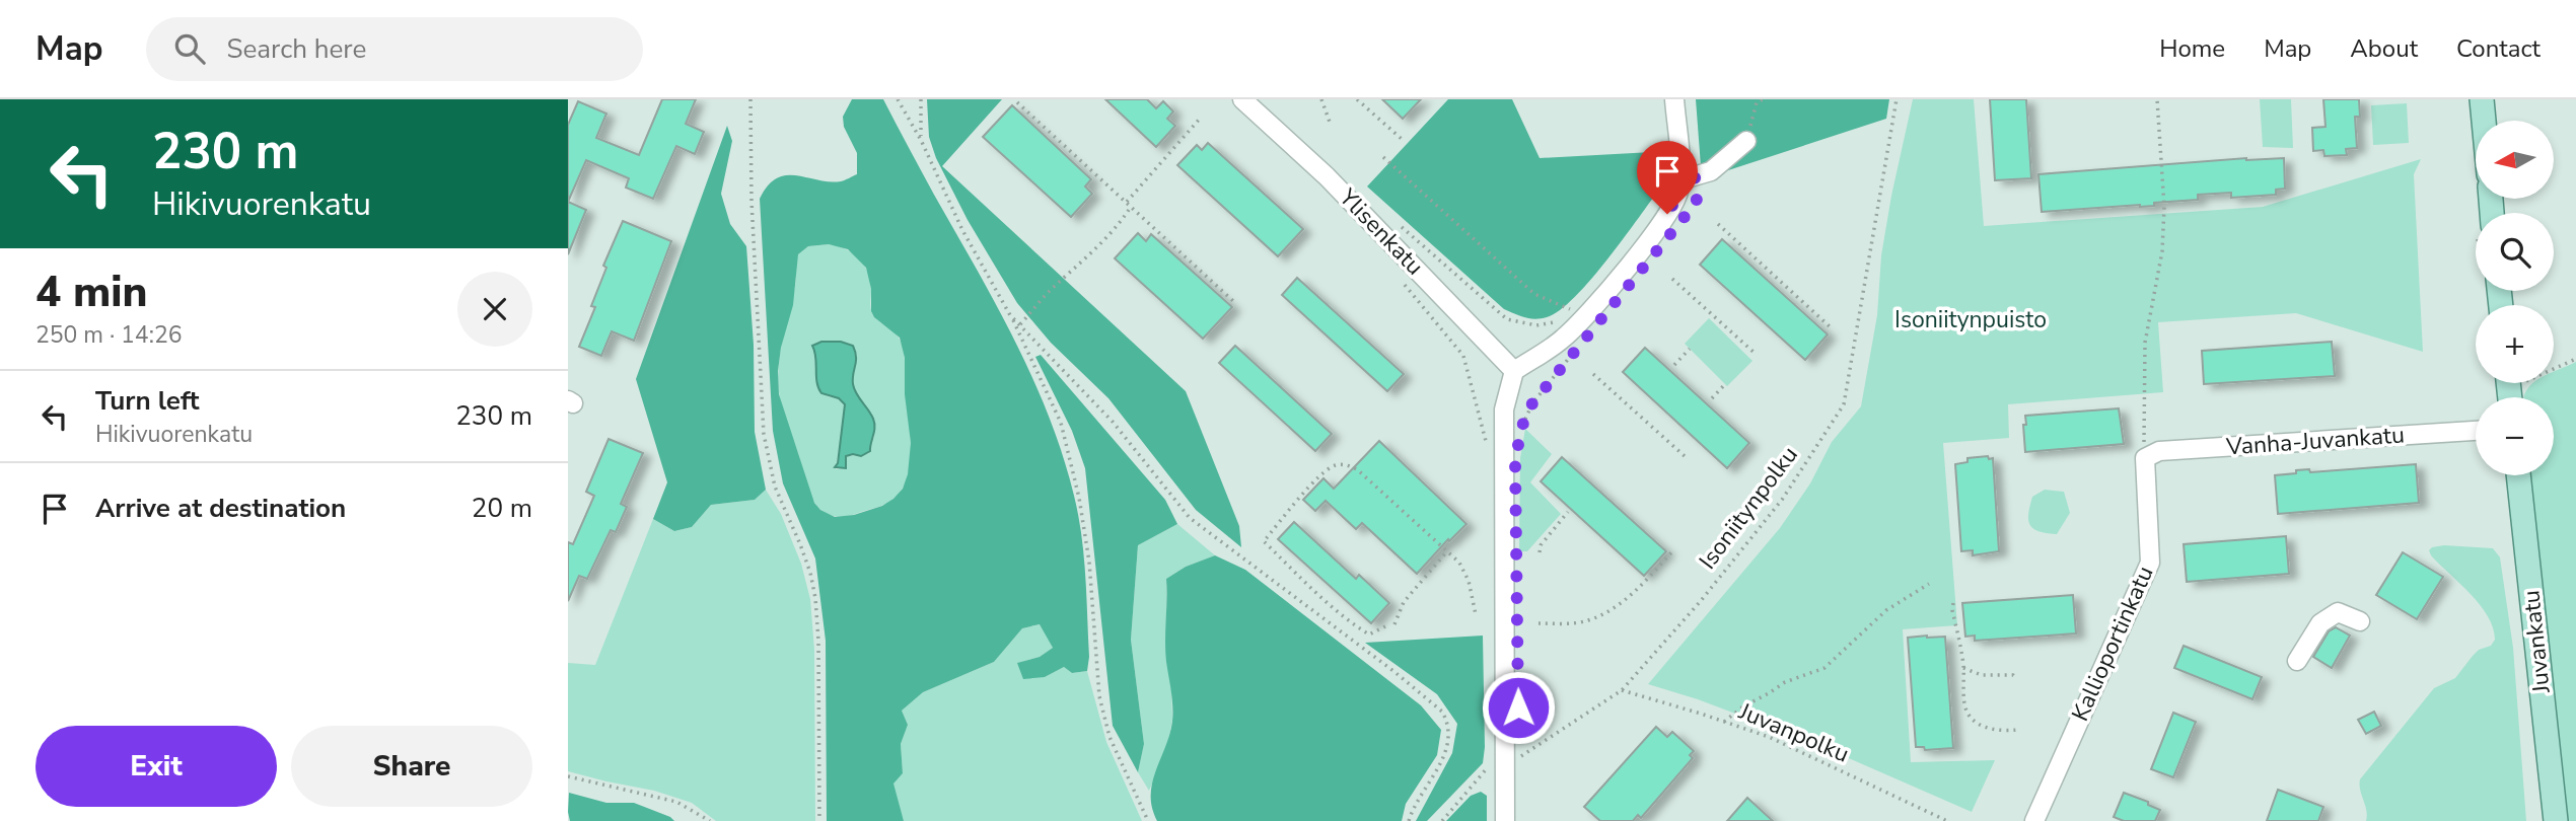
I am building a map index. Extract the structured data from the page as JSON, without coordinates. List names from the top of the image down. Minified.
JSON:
{"streets":{"main road":["Juvankatu"],"street":["Ylisenkatu","Vanha-Juvankatu","Kallioportinkatu"],"path":["Isoniitynpolku","Juvanpolku"]},"crossings":[["Vanha-Juvankatu","Kallioportinkatu"],["Isoniitynpolku","Juvanpolku"]],"parks":["Isoniitynpuisto"],"north":"left","page":{"header":"Map","search":"Search here","nav":["Home","Map","About","Contact"],"turn":["230 m","Hikivuorenkatu"],"map_buttons":["+","−"],"heading":["4 min","250 m · 14:26"],"list":[{"name":"Turn left","note":"Hikivuorenkatu","value":"230 m"},{"name":"Arrive at destination","value":"20 m"}],"buttons":["Exit","Share"]}}
